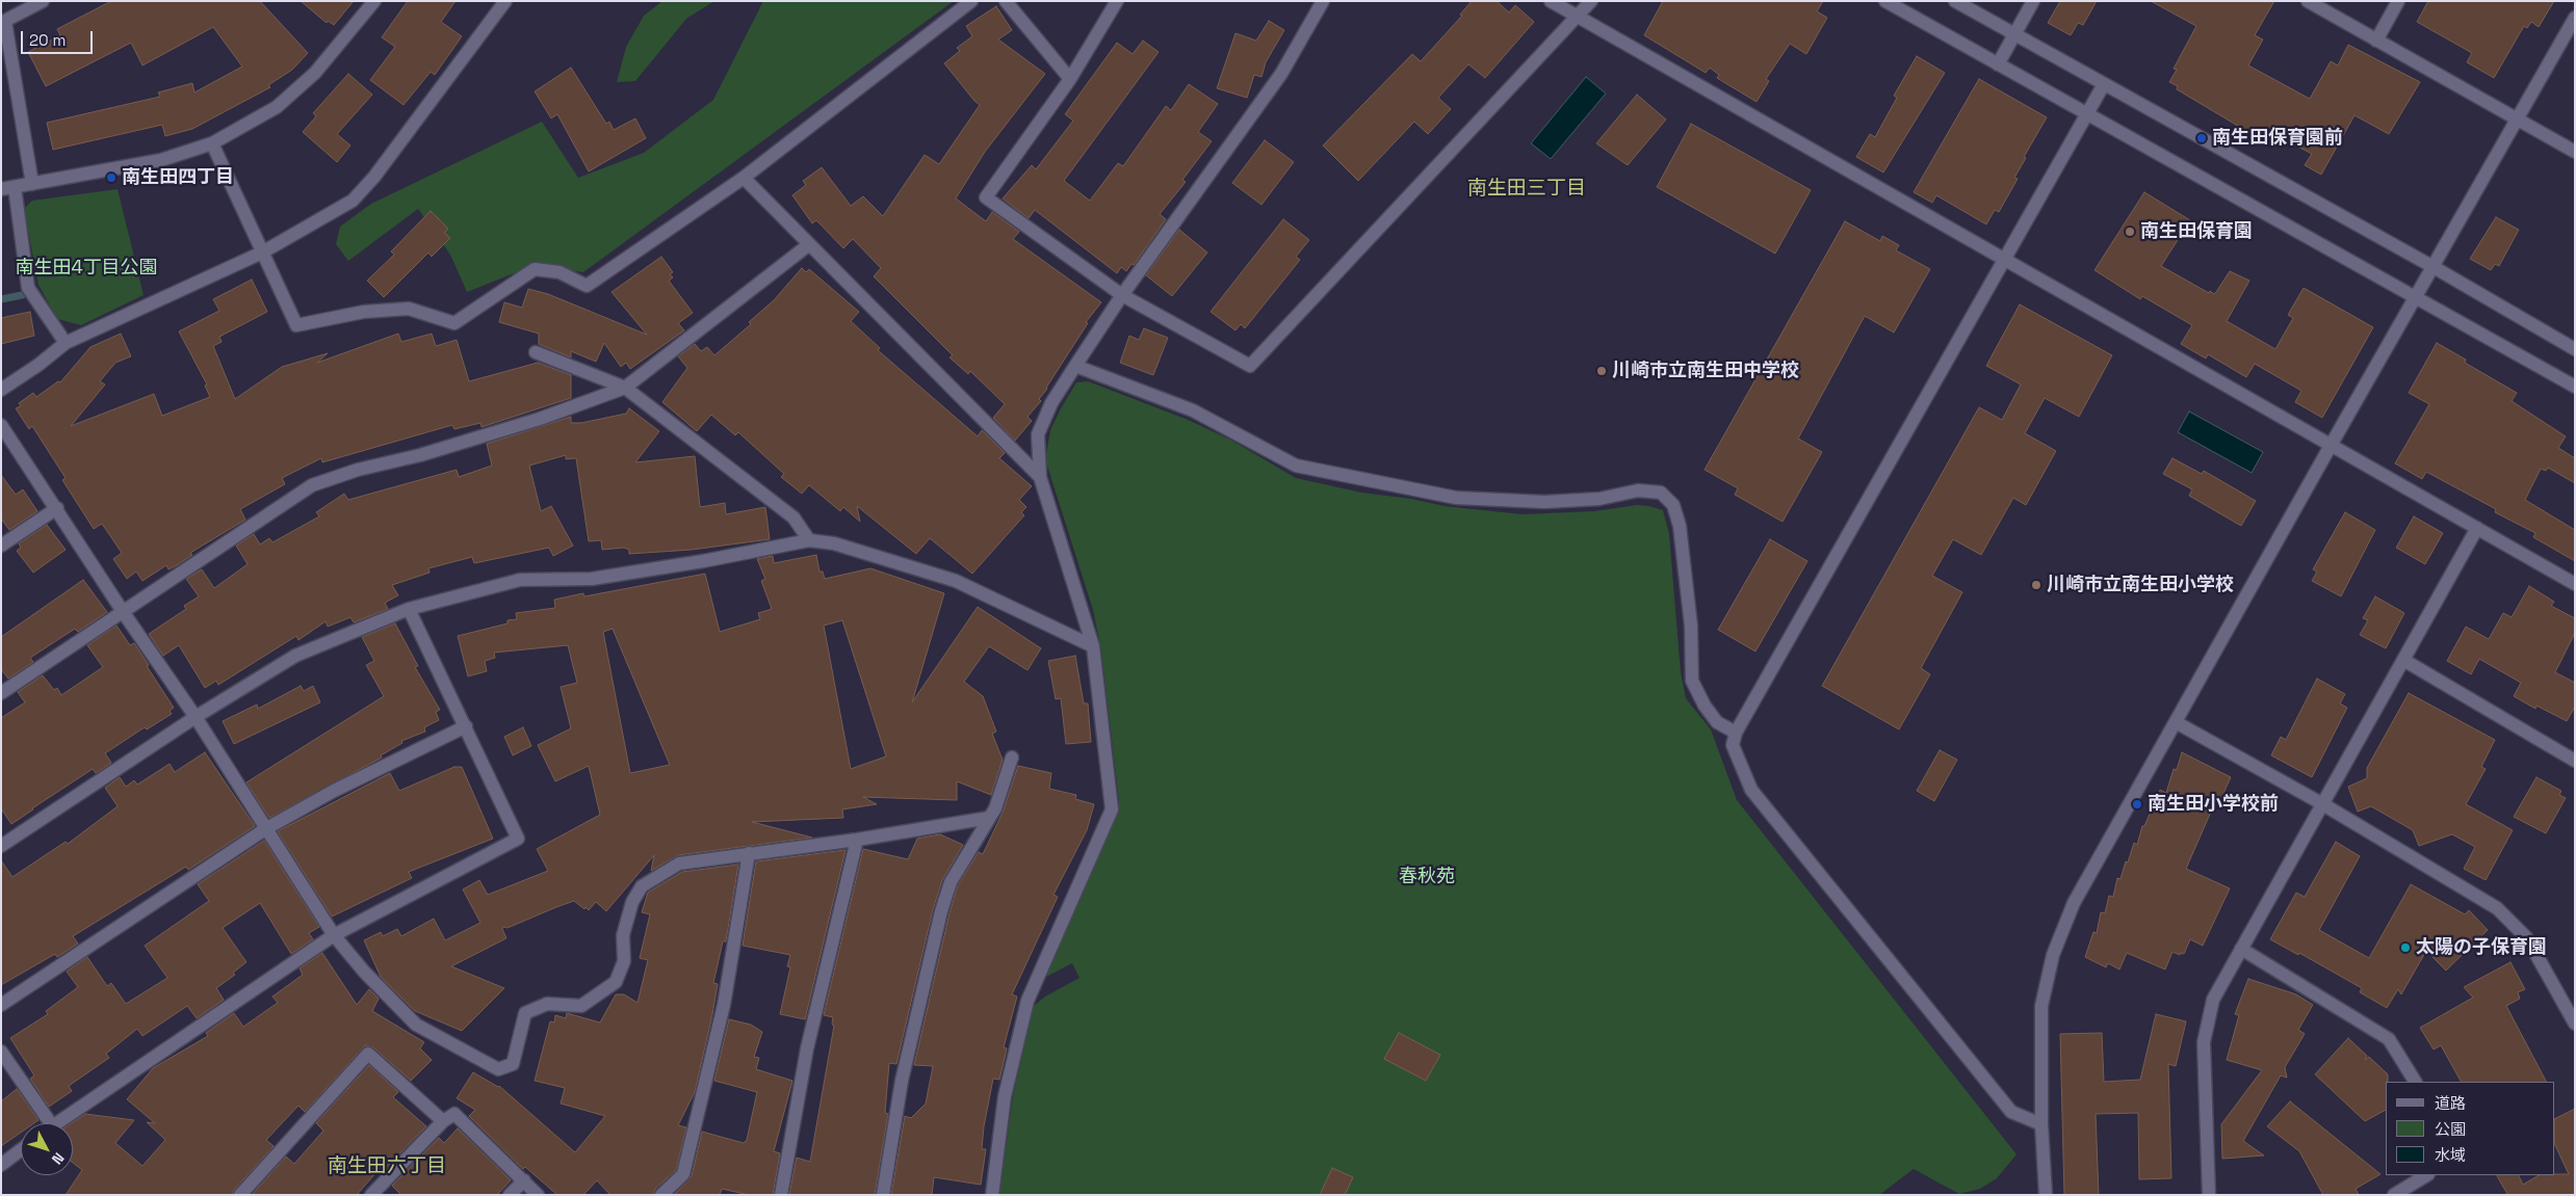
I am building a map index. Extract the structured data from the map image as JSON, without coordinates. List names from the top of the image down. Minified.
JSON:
{"districts":["南生田三丁目","南生田六丁目"],"parks":["南生田4丁目公園","春秋苑"],"places":["南生田保育園前","南生田四丁目","南生田保育園","川崎市立南生田中学校","川崎市立南生田小学校","南生田小学校前","太陽の子保育園"],"legend":["道路","公園","水域"],"scale_bar":"20 m","north":"bottom right"}
